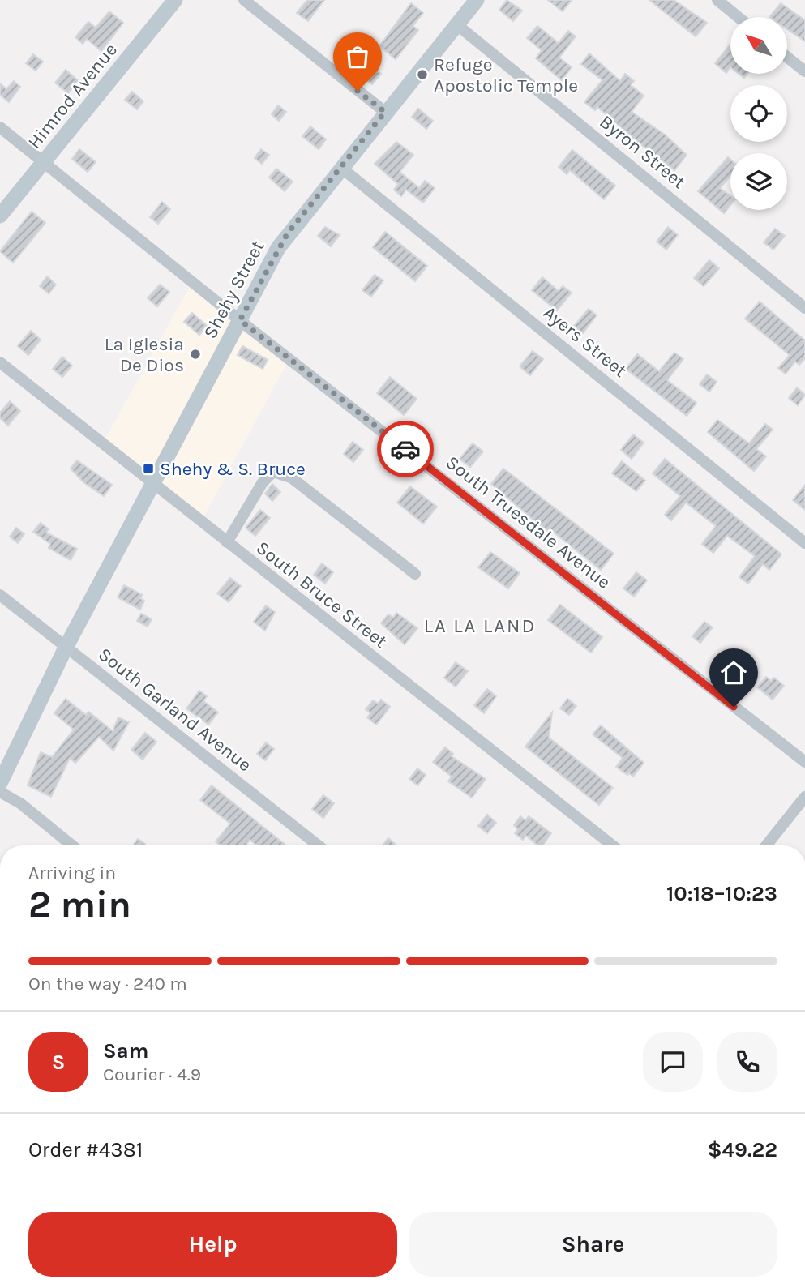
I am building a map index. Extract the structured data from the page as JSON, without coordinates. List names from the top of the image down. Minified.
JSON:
{"streets":{"street":["Himrod Avenue","Byron Street","Shehy Street","Ayers Street","South Truesdale Avenue","South Bruce Street","South Garland Avenue"]},"crossings":[["Himrod Avenue","South Truesdale Avenue"],["Byron Street","Shehy Street"],["Shehy Street","Ayers Street"],["Shehy Street","South Truesdale Avenue"],["Shehy Street","South Bruce Street"],["Shehy Street","South Garland Avenue"]],"districts":["LA LA LAND"],"places":{"other":["Refuge Apostolic Temple","La Iglesia De Dios"],"transit":["Shehy & S. Bruce"]},"north":"top left","page":{"heading":["2 min","Arriving in","10:18–10:23"],"panel":["Sam","Courier · 4.9","Order #4381","$49.22"],"bar":"On the way · 240 m","round":"S","buttons":["Help","Share"]}}
